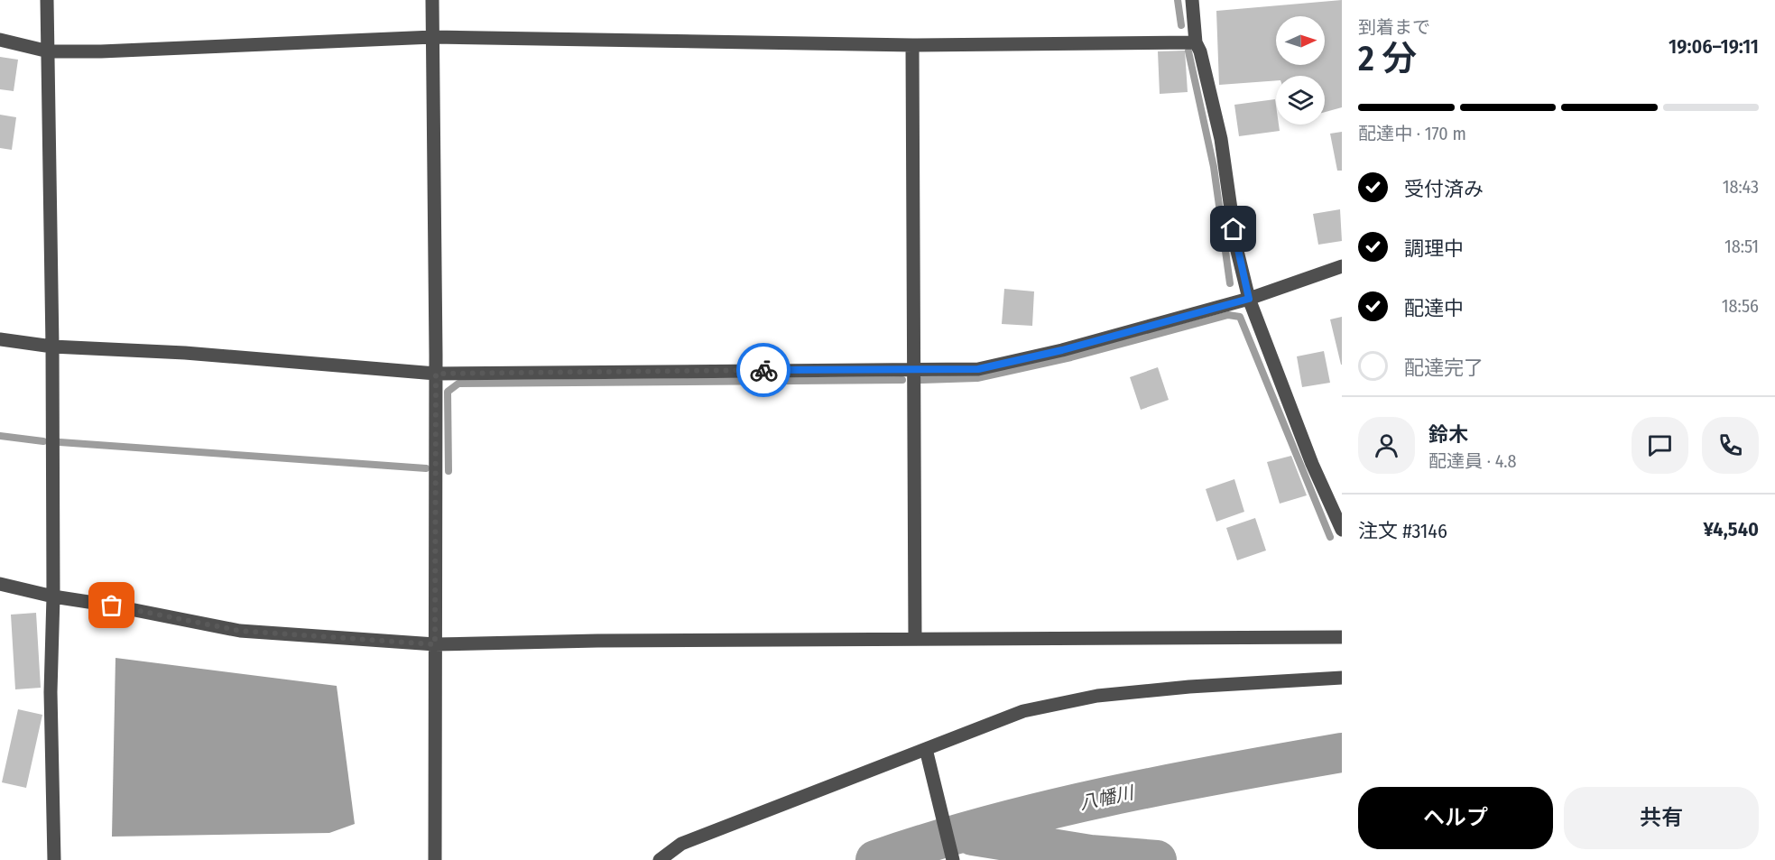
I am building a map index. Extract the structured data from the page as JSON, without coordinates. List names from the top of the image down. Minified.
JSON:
{"water":["八幡川"],"north":"right","page":{"heading":["2 分","到着まで","19:06–19:11"],"panel":["鈴木","配達員 · 4.8","注文 #3146","¥4,540"],"bar":"配達中 · 170 m","list":[["受付済み","18:43"],["調理中","18:51"],["配達中","18:56"],"配達完了"],"buttons":["ヘルプ","共有"]}}
